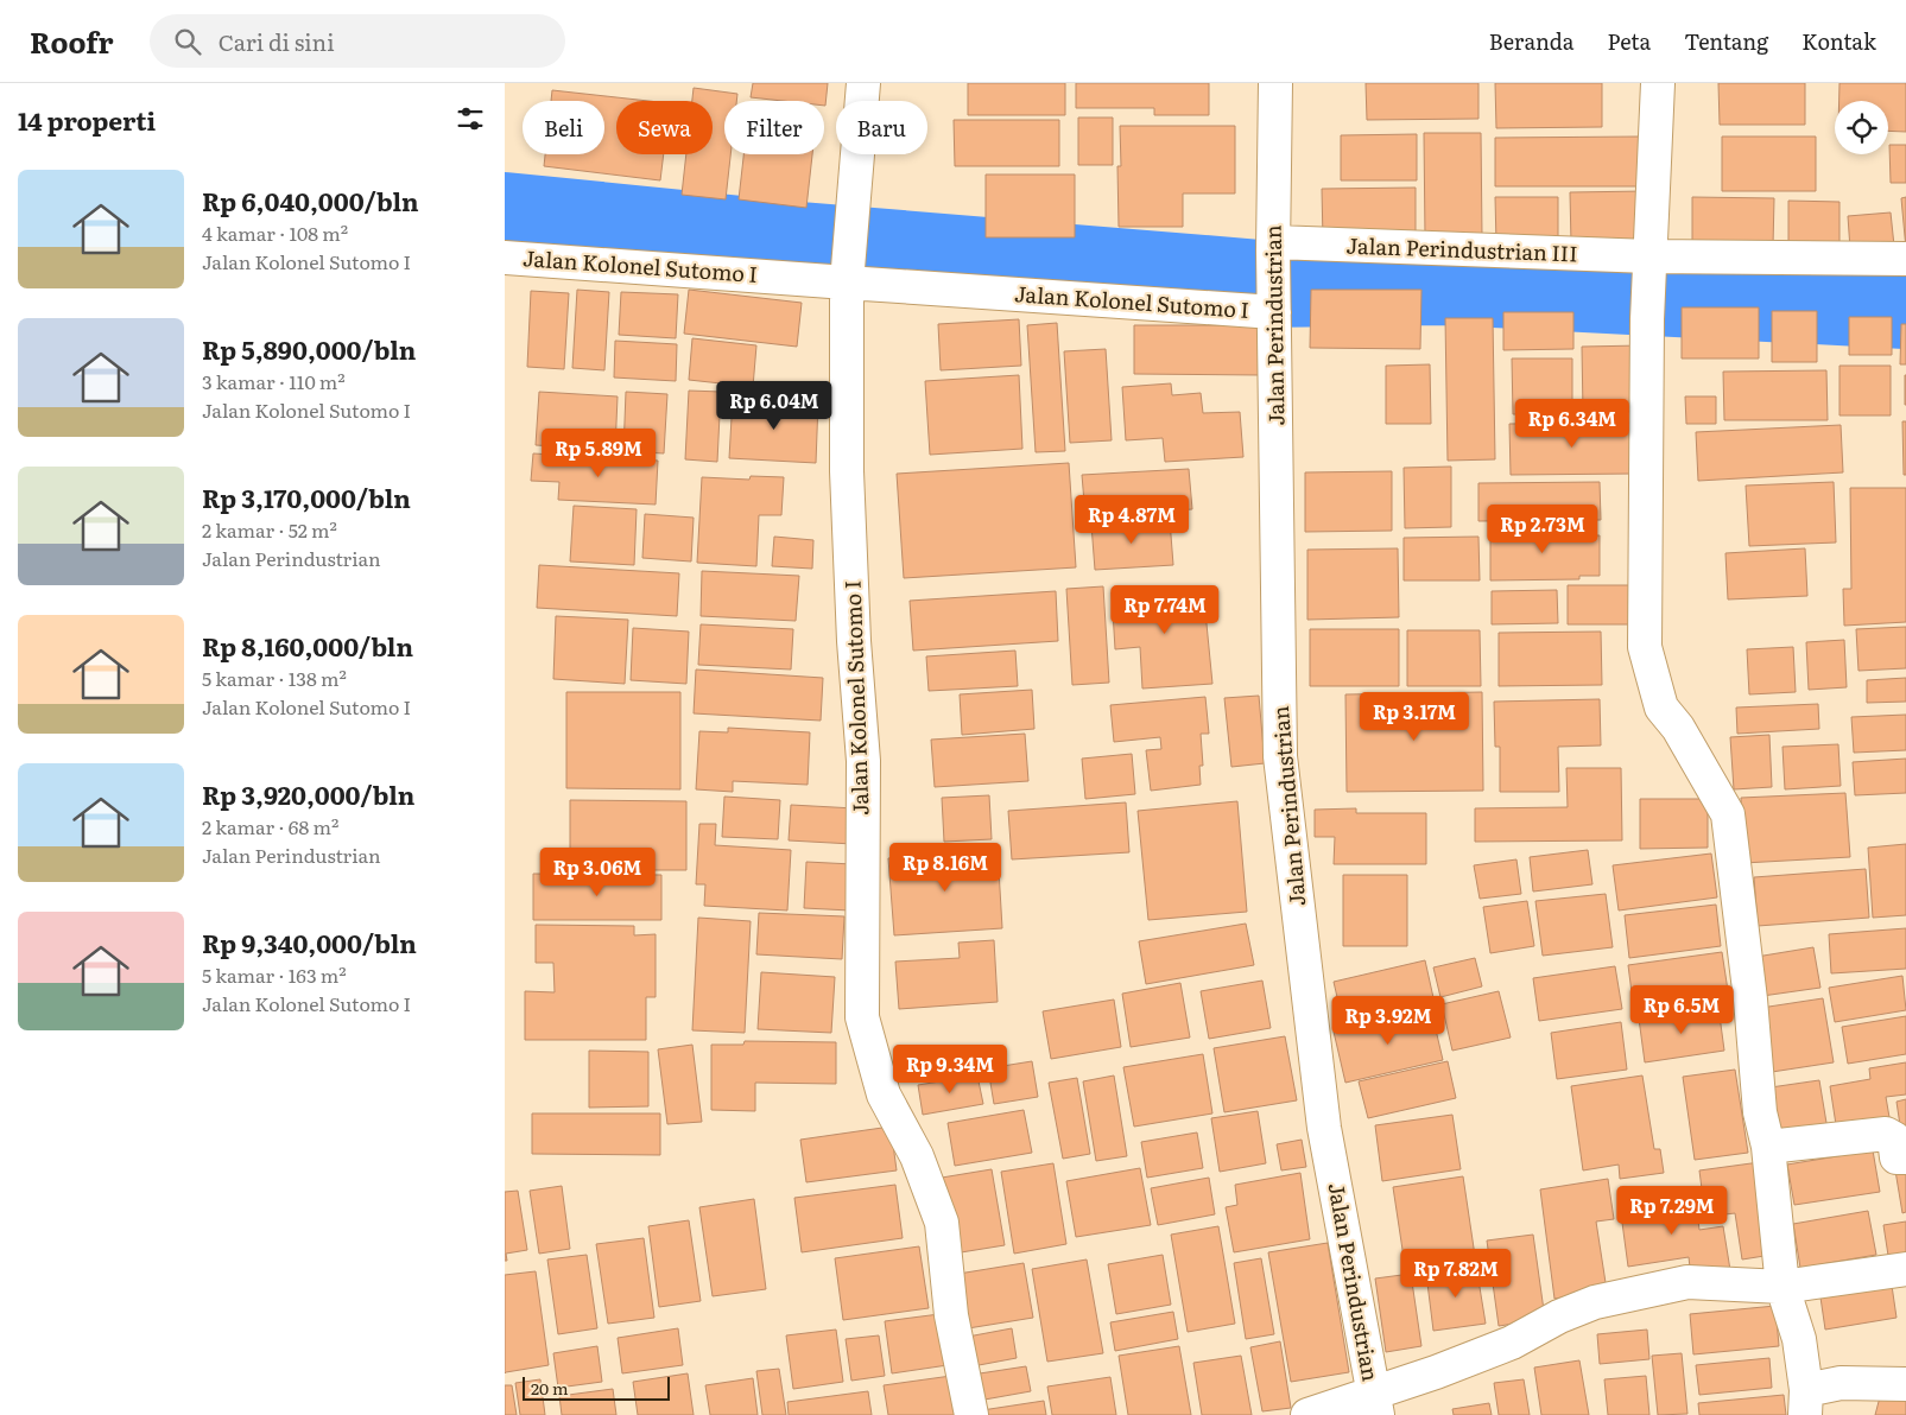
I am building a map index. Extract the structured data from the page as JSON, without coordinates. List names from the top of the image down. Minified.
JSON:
{"streets":{"street":["Jalan Perindustrian III","Jalan Kolonel Sutomo I","Jalan Perindustrian"]},"crossings":[["Jalan Perindustrian III","Jalan Perindustrian"],["Jalan Kolonel Sutomo I","Jalan Perindustrian"]],"scale_bar":"20 m","page":{"header":"Roofr","search":"Cari di sini","nav":["Beranda","Peta","Tentang","Kontak"],"heading":"14 properti","chip":["Beli","Sewa","Filter","Baru"],"list":[{"name":"Rp 6,040,000/bln","note":"4 kamar · 108 m² · Jalan Kolonel Sutomo I"},{"name":"Rp 5,890,000/bln","note":"3 kamar · 110 m² · Jalan Kolonel Sutomo I"},{"name":"Rp 3,170,000/bln","note":"2 kamar · 52 m² · Jalan Perindustrian"},{"name":"Rp 8,160,000/bln","note":"5 kamar · 138 m² · Jalan Kolonel Sutomo I"},{"name":"Rp 3,920,000/bln","note":"2 kamar · 68 m² · Jalan Perindustrian"},{"name":"Rp 9,340,000/bln","note":"5 kamar · 163 m² · Jalan Kolonel Sutomo I"}],"price":["Rp 6.04M","Rp 6.34M","Rp 5.89M","Rp 4.87M","Rp 2.73M","Rp 7.74M","Rp 3.17M","Rp 8.16M","Rp 3.06M","Rp 6.5M","Rp 3.92M","Rp 9.34M","Rp 7.29M","Rp 7.82M"],"scale":"20 m"}}
